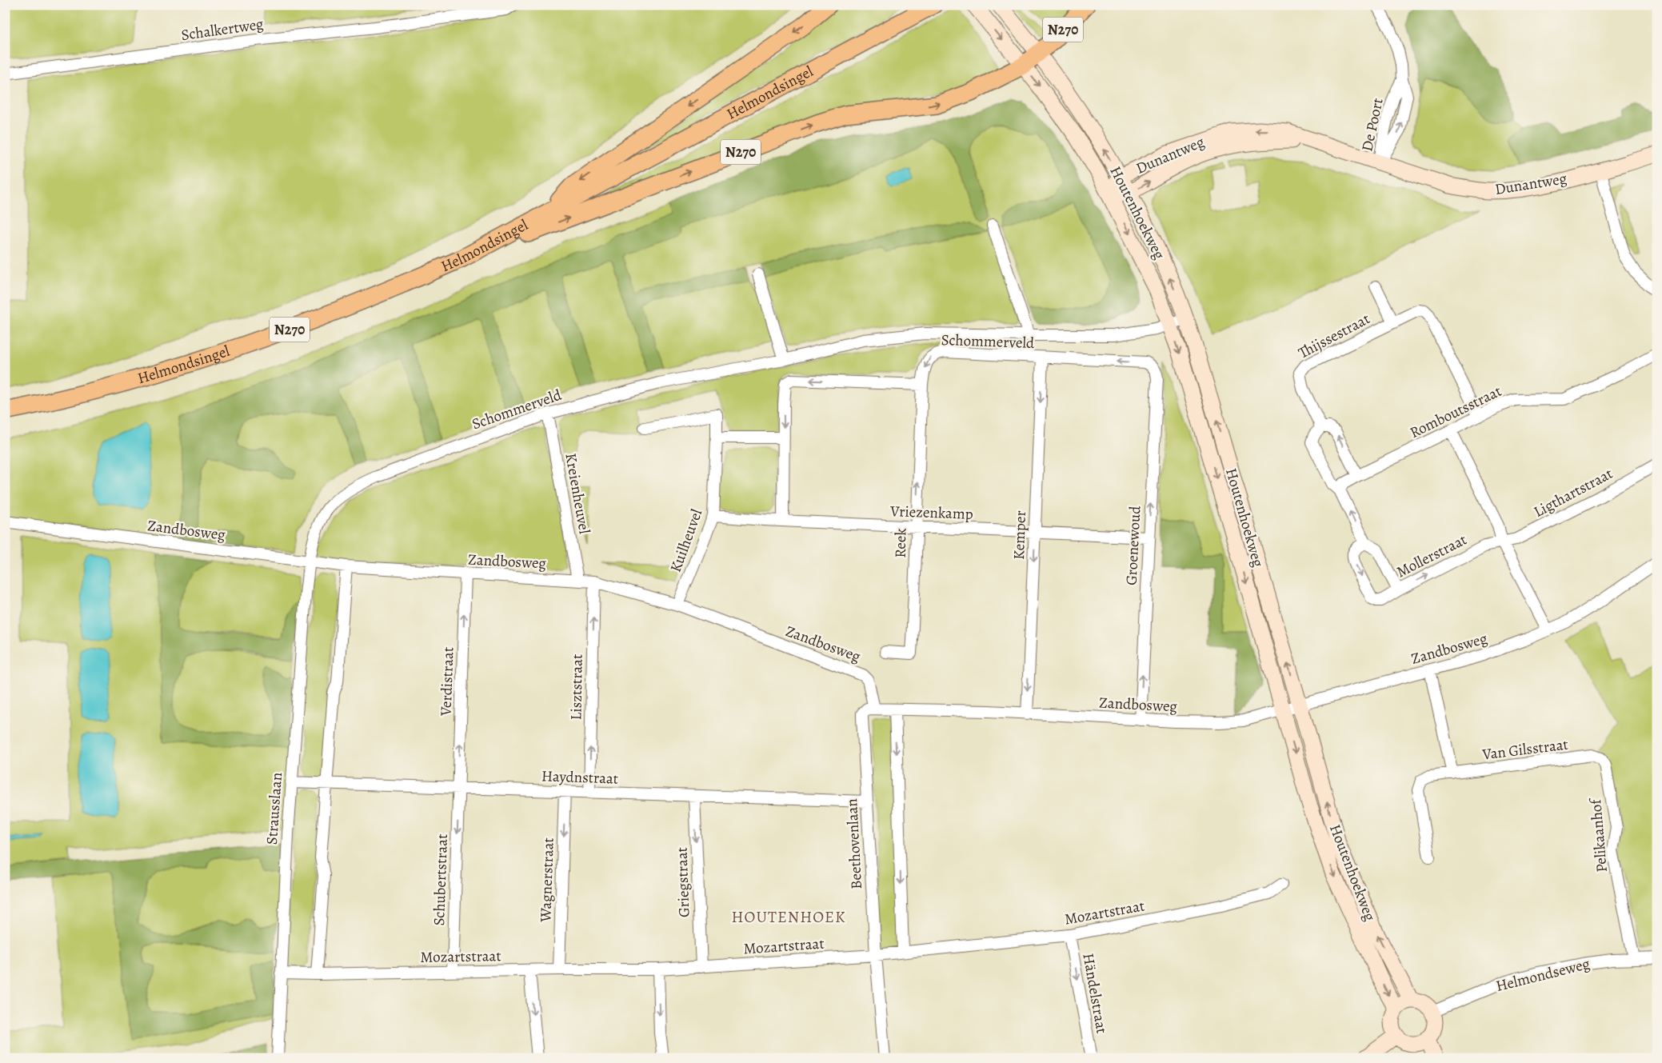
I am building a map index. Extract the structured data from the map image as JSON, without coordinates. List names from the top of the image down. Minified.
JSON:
{"streets":{"main road":["N270","Helmondsingel"],"street":["Schalkertweg","De Poort","Dunantweg","Houtenhoekweg","Thijssestraat","Schommerveld","Romboutsstraat","Ligthartstraat","Kreienheuvel","Vriezenkamp","Zandbosweg","Kemper","Kuilheuvel","Reek","Groenewoud","Mollerstraat","Verdistraat","Lisztstraat","Van Gilsstraat","Haydnstraat","Strausslaan","Pelikaanhof","Beethovenlaan","Schubertstraat","Wagnerstraat","Griegstraat","Mozartstraat","Helmondseweg","Händelstraat"]},"crossings":[["N270","Helmondsingel"],["N270","Houtenhoekweg"],["De Poort","Dunantweg"],["Dunantweg","Houtenhoekweg"],["Houtenhoekweg","Schommerveld"],["Houtenhoekweg","Zandbosweg"],["Houtenhoekweg","Helmondseweg"],["Thijssestraat","Romboutsstraat"],["Schommerveld","Kreienheuvel"],["Schommerveld","Zandbosweg"],["Schommerveld","Kemper"],["Schommerveld","Reek"],["Schommerveld","Groenewoud"],["Schommerveld","Strausslaan"],["Ligthartstraat","Mollerstraat"],["Kreienheuvel","Zandbosweg"],["Vriezenkamp","Kemper"],["Vriezenkamp","Kuilheuvel"],["Vriezenkamp","Reek"],["Vriezenkamp","Groenewoud"],["Zandbosweg","Kemper"],["Zandbosweg","Kuilheuvel"],["Zandbosweg","Groenewoud"],["Zandbosweg","Verdistraat"],["Zandbosweg","Lisztstraat"],["Zandbosweg","Strausslaan"],["Zandbosweg","Beethovenlaan"],["Verdistraat","Haydnstraat"],["Verdistraat","Schubertstraat"],["Lisztstraat","Haydnstraat"],["Van Gilsstraat","Pelikaanhof"],["Haydnstraat","Strausslaan"],["Haydnstraat","Beethovenlaan"],["Haydnstraat","Schubertstraat"],["Haydnstraat","Wagnerstraat"],["Haydnstraat","Griegstraat"],["Strausslaan","Mozartstraat"],["Pelikaanhof","Helmondseweg"],["Beethovenlaan","Mozartstraat"],["Schubertstraat","Mozartstraat"],["Wagnerstraat","Mozartstraat"],["Griegstraat","Mozartstraat"],["Mozartstraat","Händelstraat"]],"one_way":["Kemper","Reek","Groenewoud","Verdistraat","Lisztstraat","Schubertstraat","Wagnerstraat","Griegstraat","Händelstraat"],"districts":["HOUTENHOEK"]}
